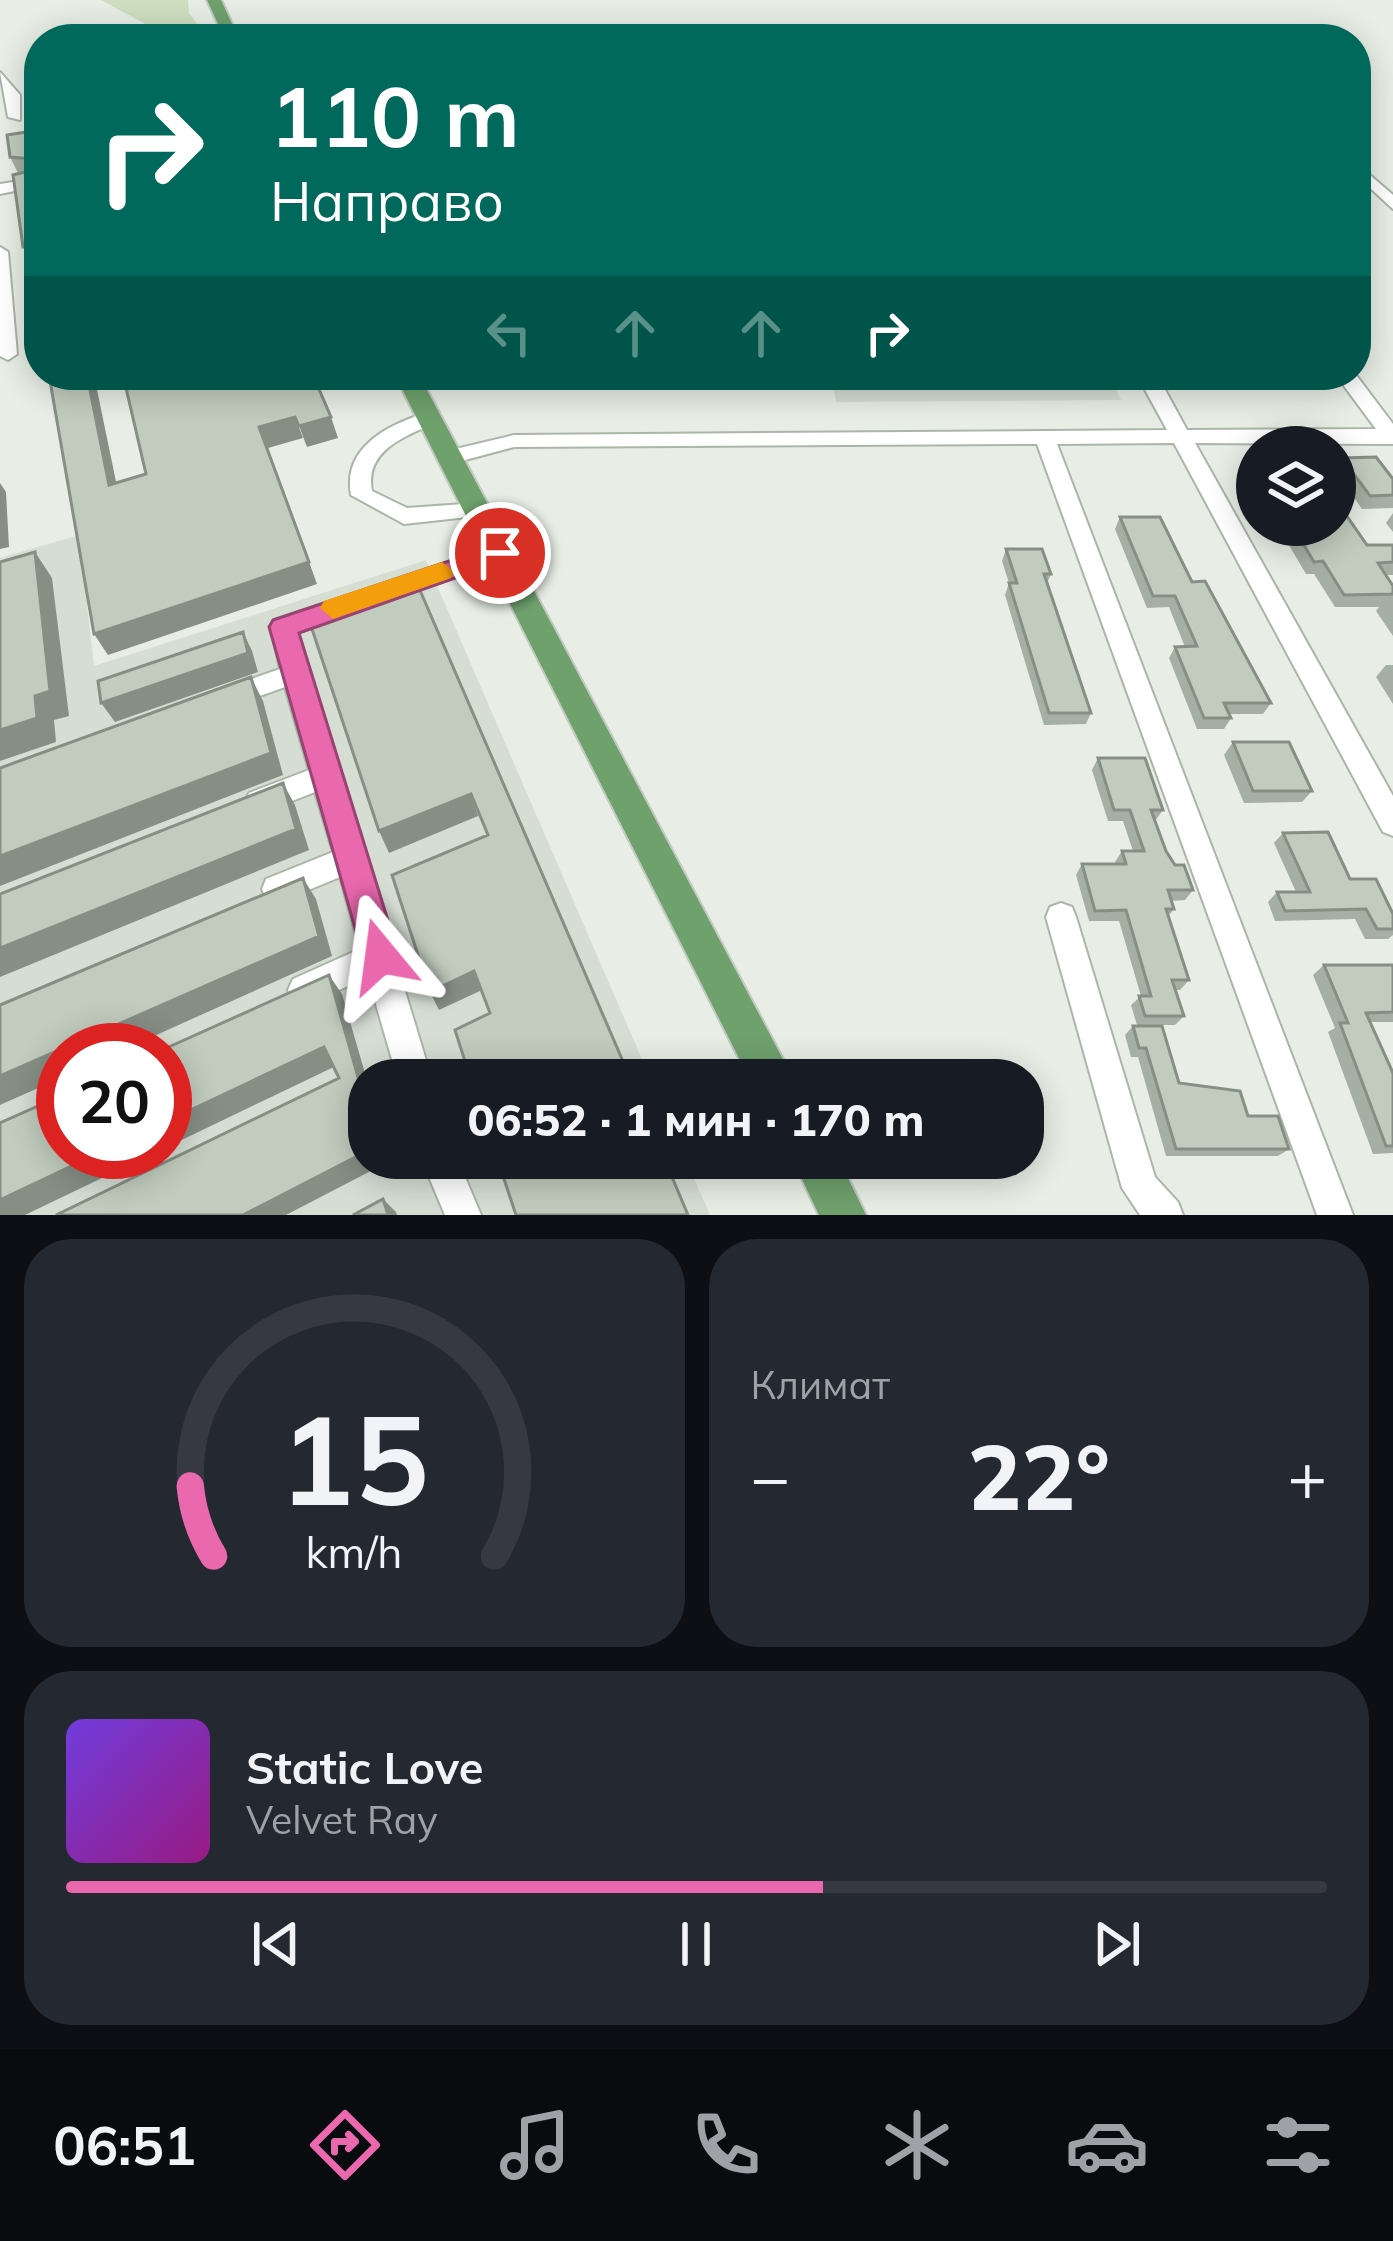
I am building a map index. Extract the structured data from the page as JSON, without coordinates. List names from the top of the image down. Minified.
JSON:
{"page":{"turn":["110 m","Направо"],"limit":"20","trip":"06:52 · 1 мин · 170 m","tile":"Климат","heat":["−","22°","+"],"song":["Static Love","Velvet Ray"],"tabs":"06:51","gauge":["15","km/h"]}}
